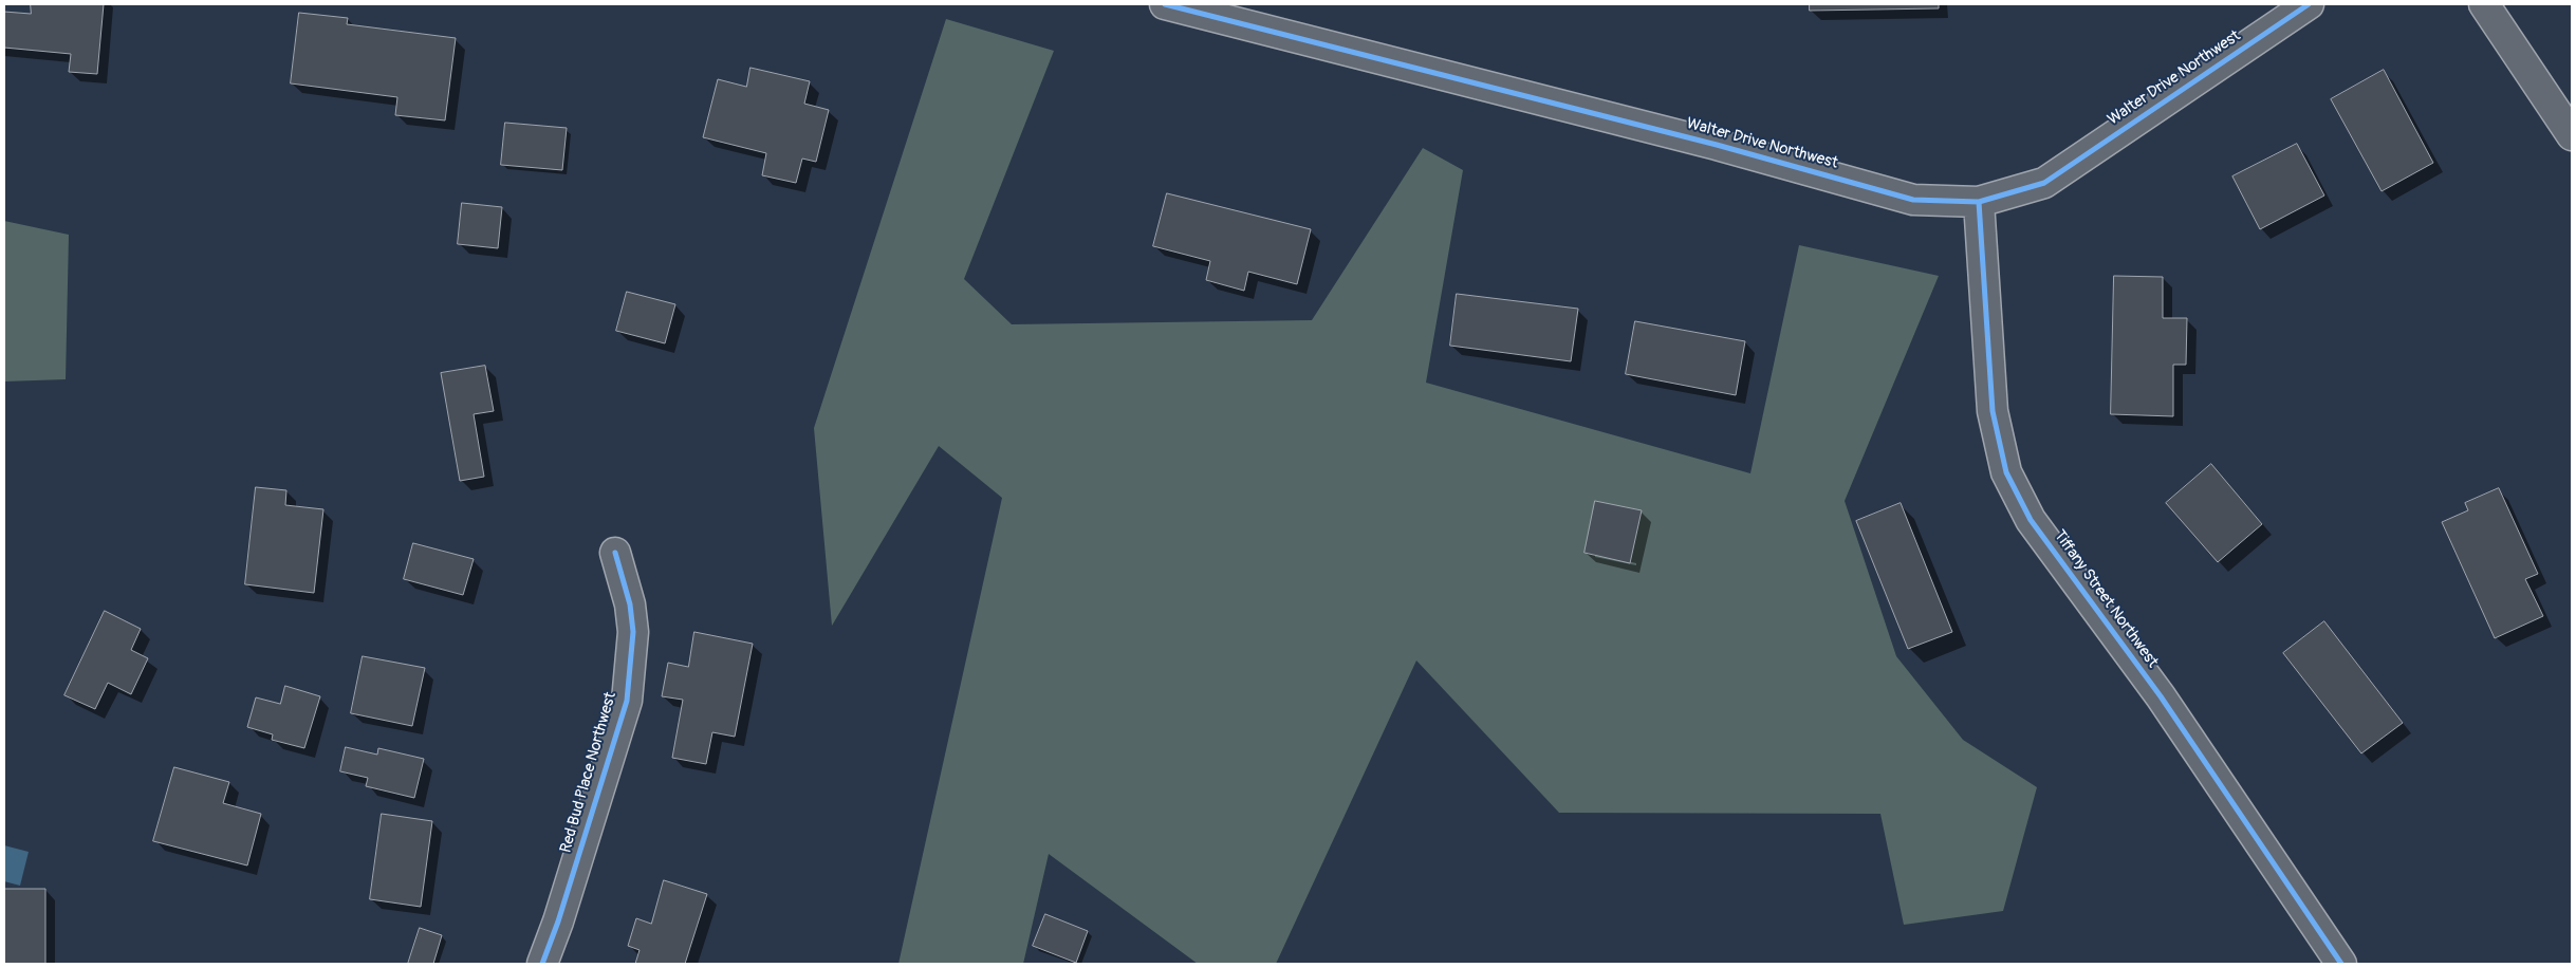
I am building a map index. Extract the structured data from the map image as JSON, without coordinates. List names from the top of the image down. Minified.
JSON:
{"streets":{"street":["Walter Drive Northwest","Tiffany Street Northwest","Red Bud Place Northwest"]},"crossings":[["Walter Drive Northwest","Tiffany Street Northwest"]]}
